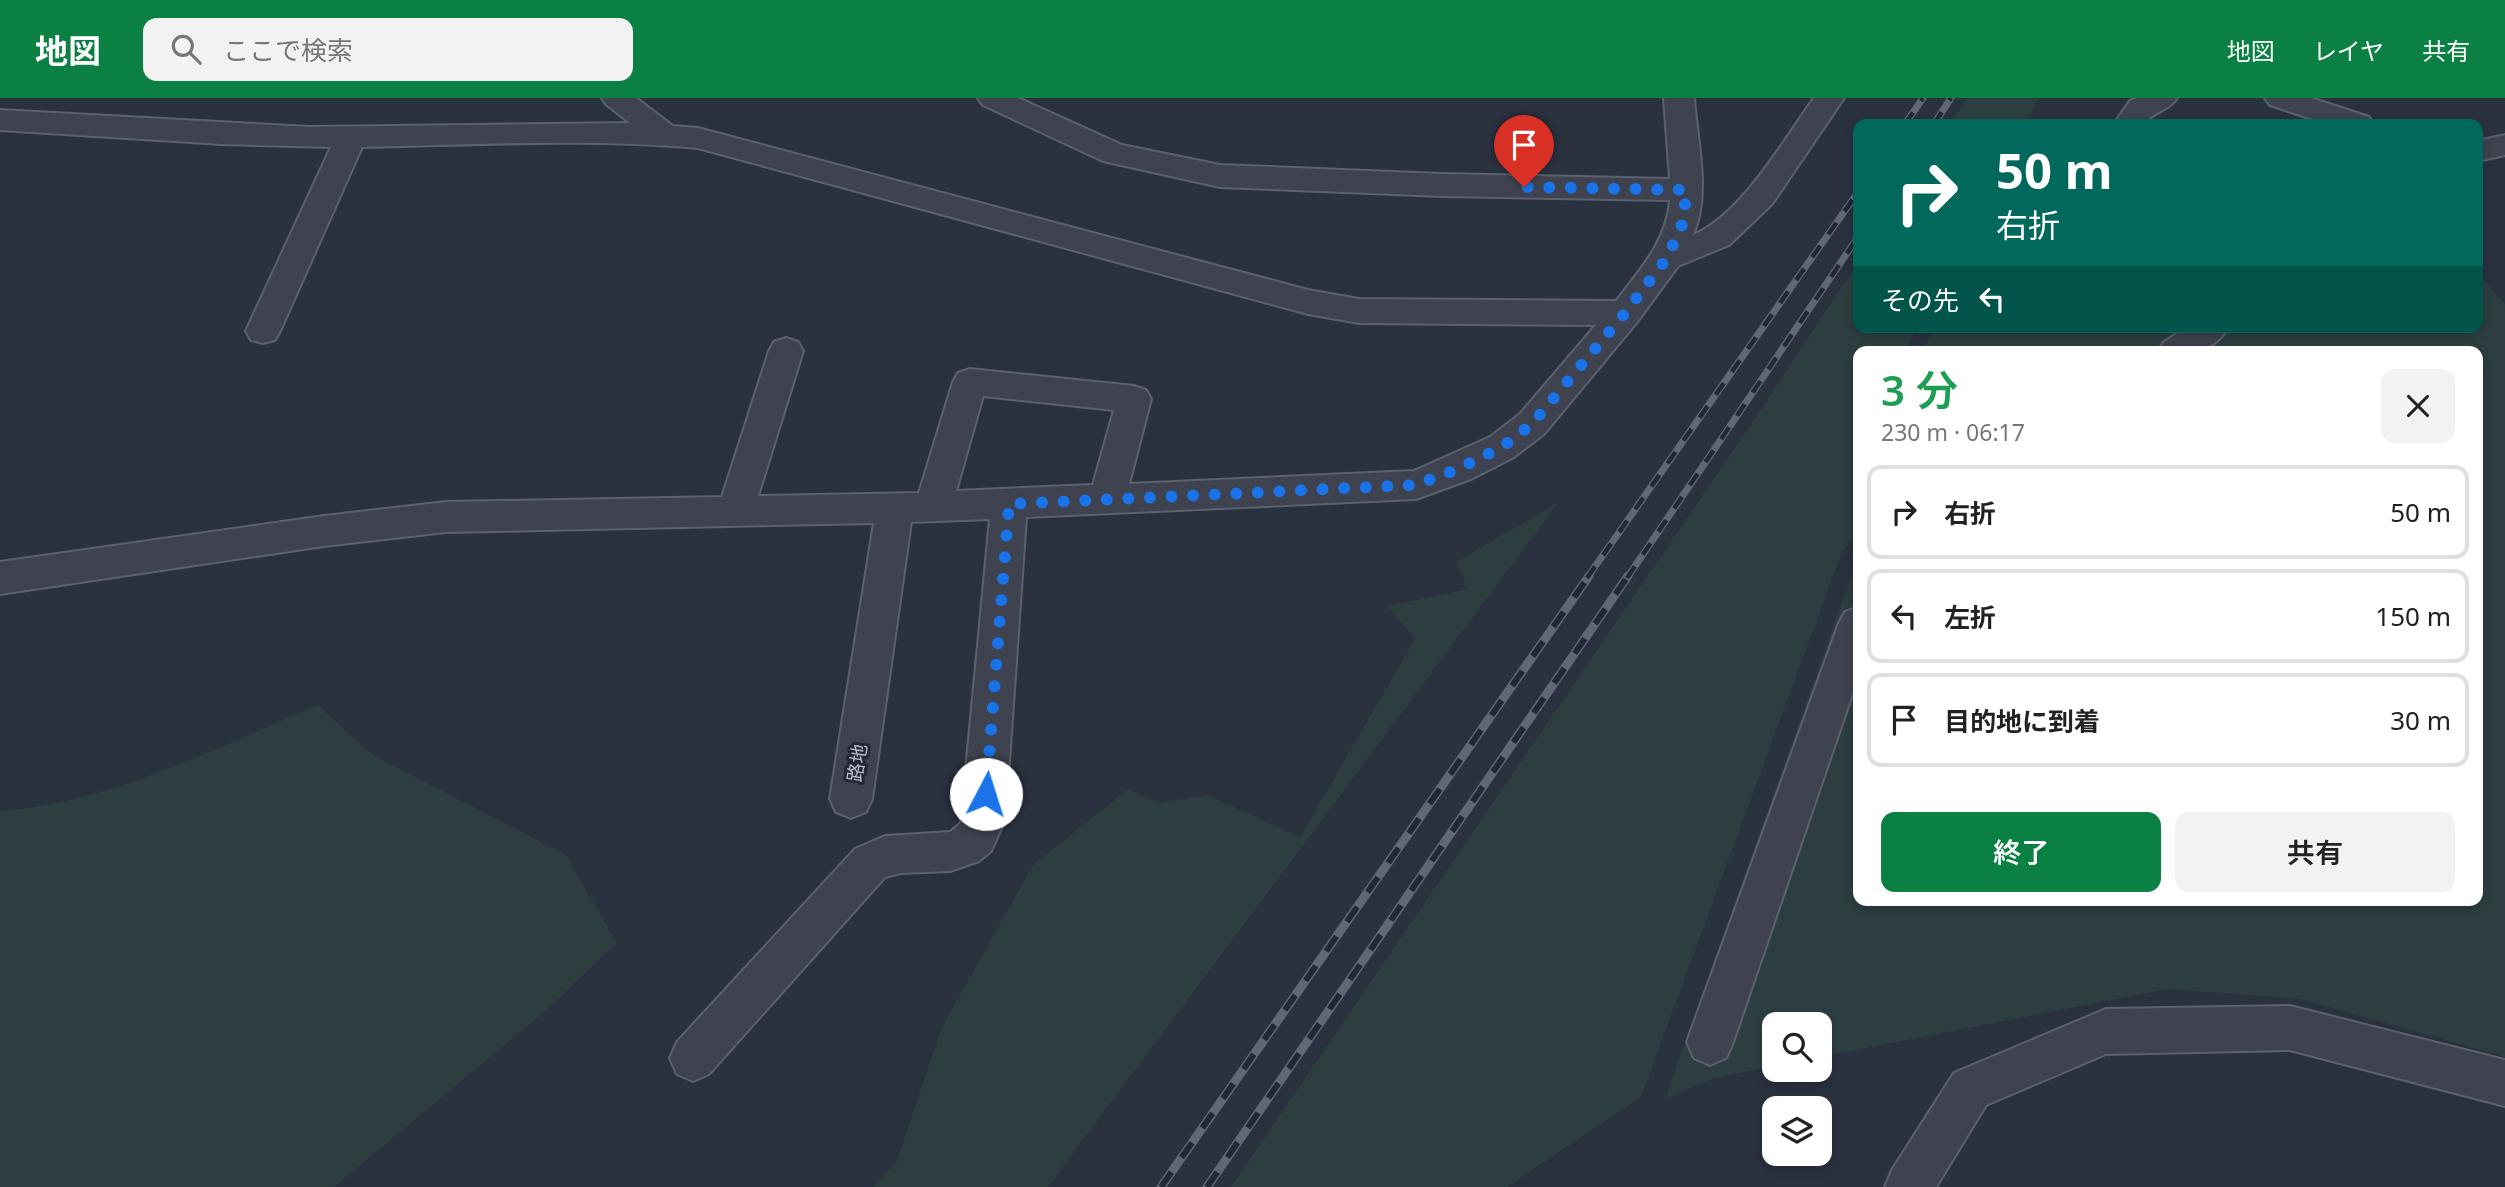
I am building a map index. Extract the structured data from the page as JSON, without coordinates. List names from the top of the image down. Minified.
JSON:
{"streets":{"street":["路地"]},"page":{"header":"地図","search":"ここで検索","nav":["地図","レイヤ","共有"],"turn":["50 m","右折"],"then":"その先","heading":["3 分","230 m · 06:17"],"list":[{"name":"右折","value":"50 m"},{"name":"左折","value":"150 m"},{"name":"目的地に到着","value":"30 m"}],"buttons":["終了","共有"]}}
